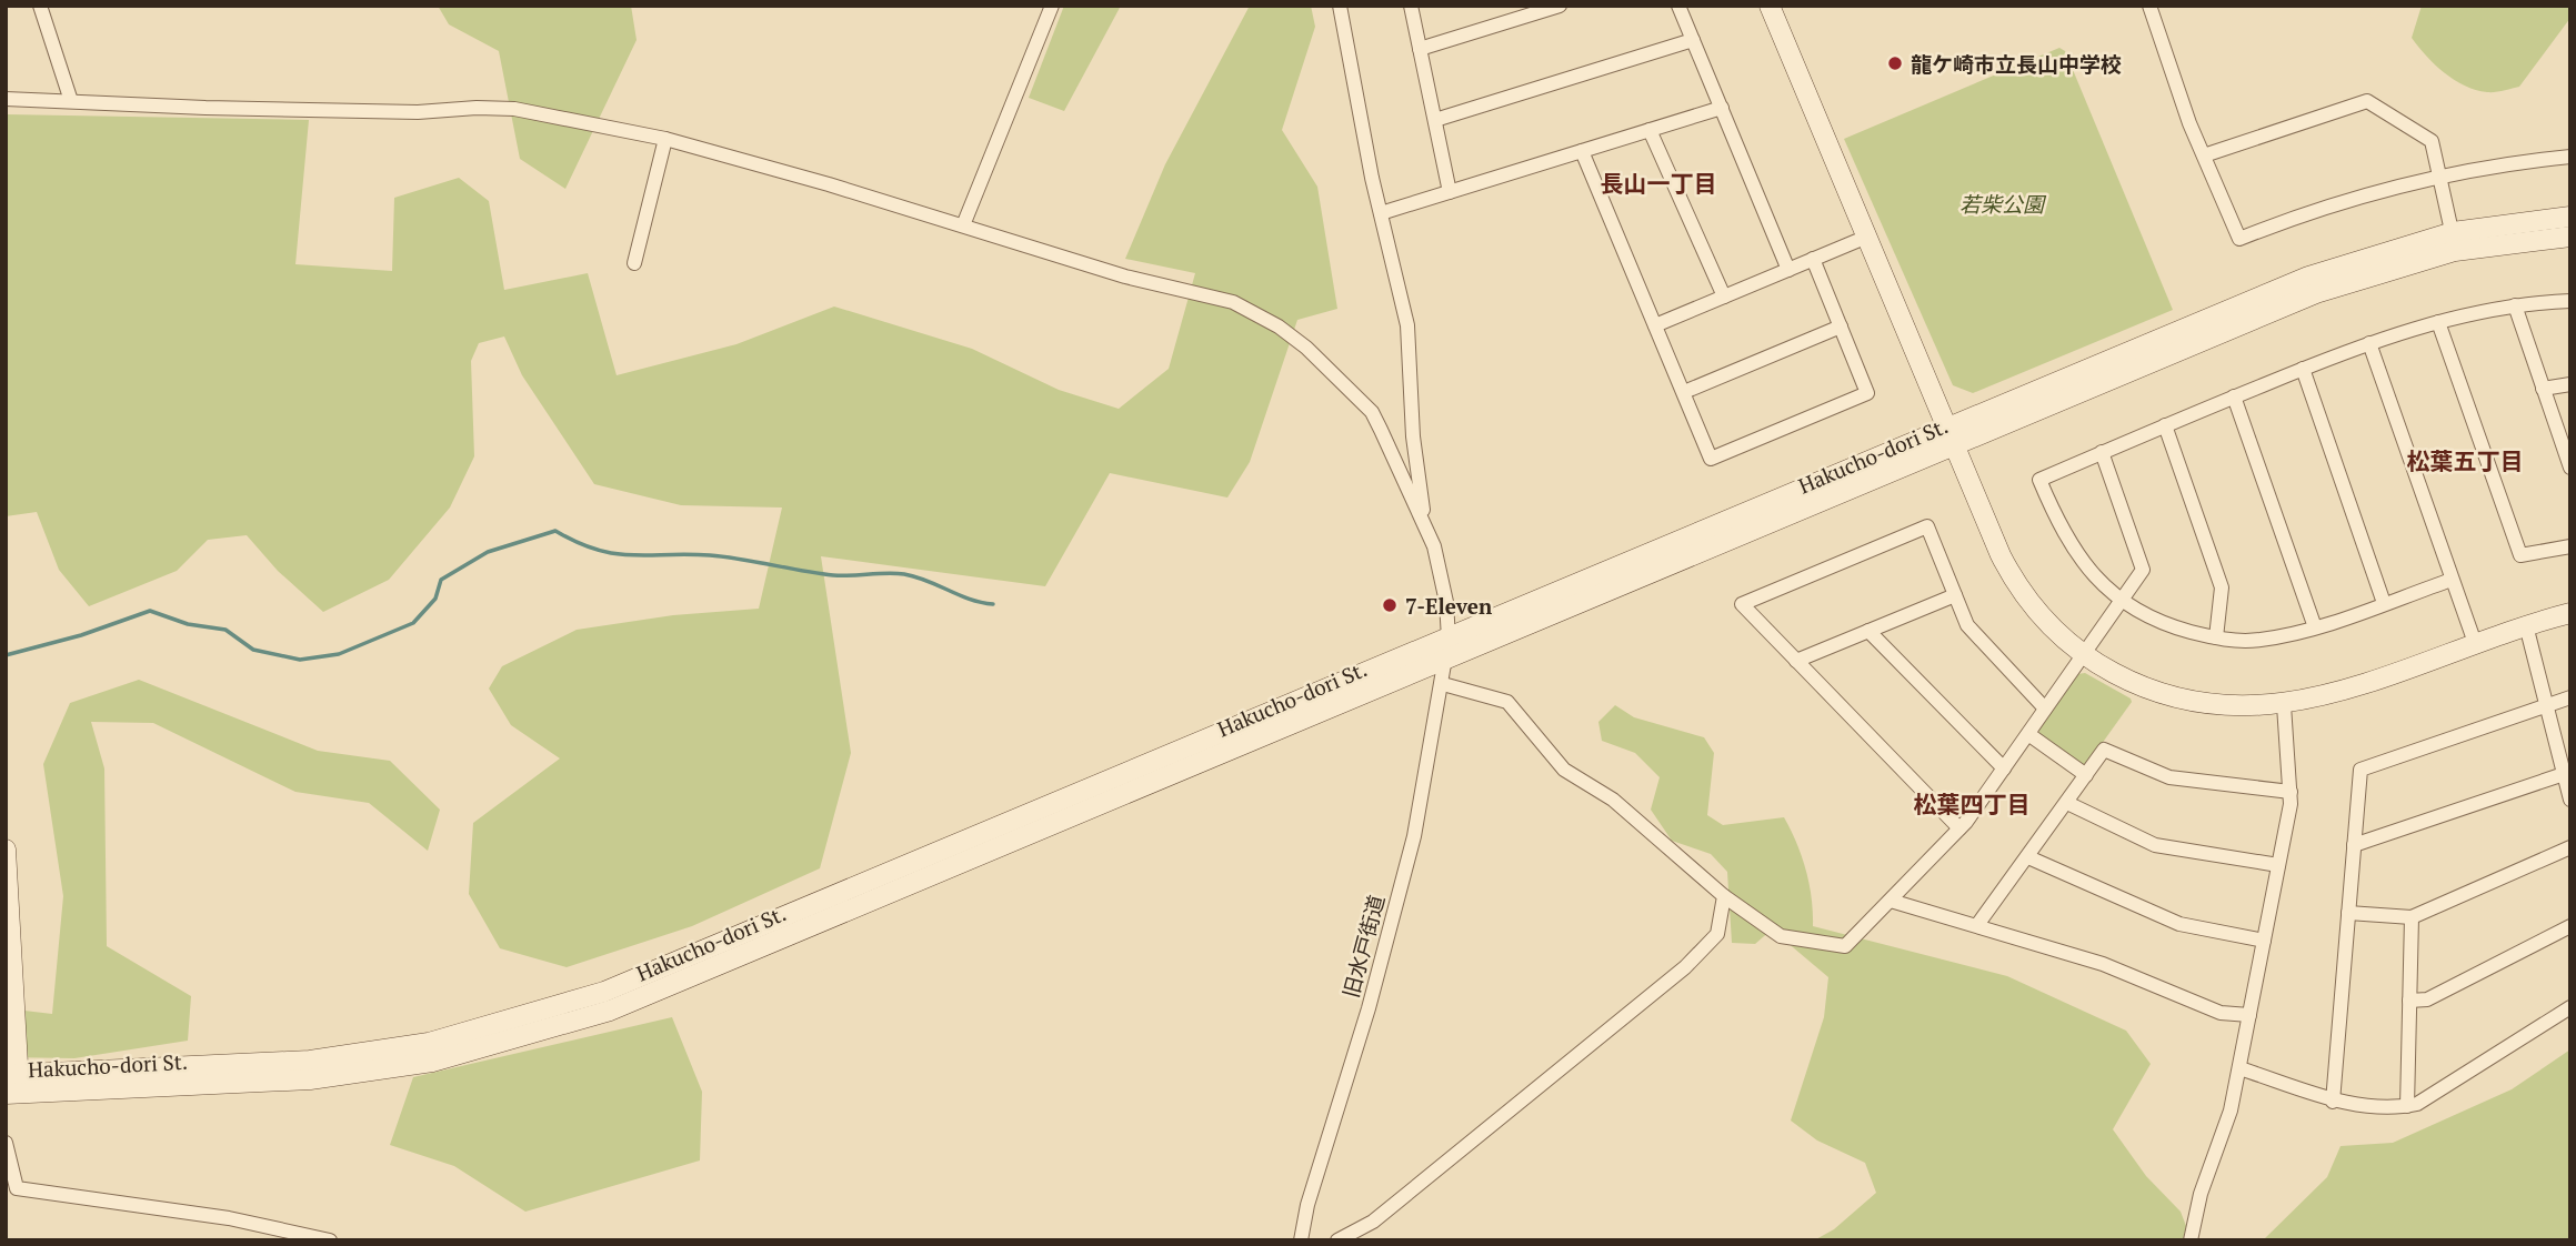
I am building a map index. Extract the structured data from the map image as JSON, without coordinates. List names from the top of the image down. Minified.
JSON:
{"streets":{"main road":["Hakucho-dori St."],"street":["旧水戸街道"]},"crossings":[["Hakucho-dori St.","旧水戸街道"]],"districts":["長山一丁目","松葉五丁目","松葉四丁目"],"parks":["若柴公園"],"places":["龍ケ崎市立長山中学校","7-Eleven"]}
